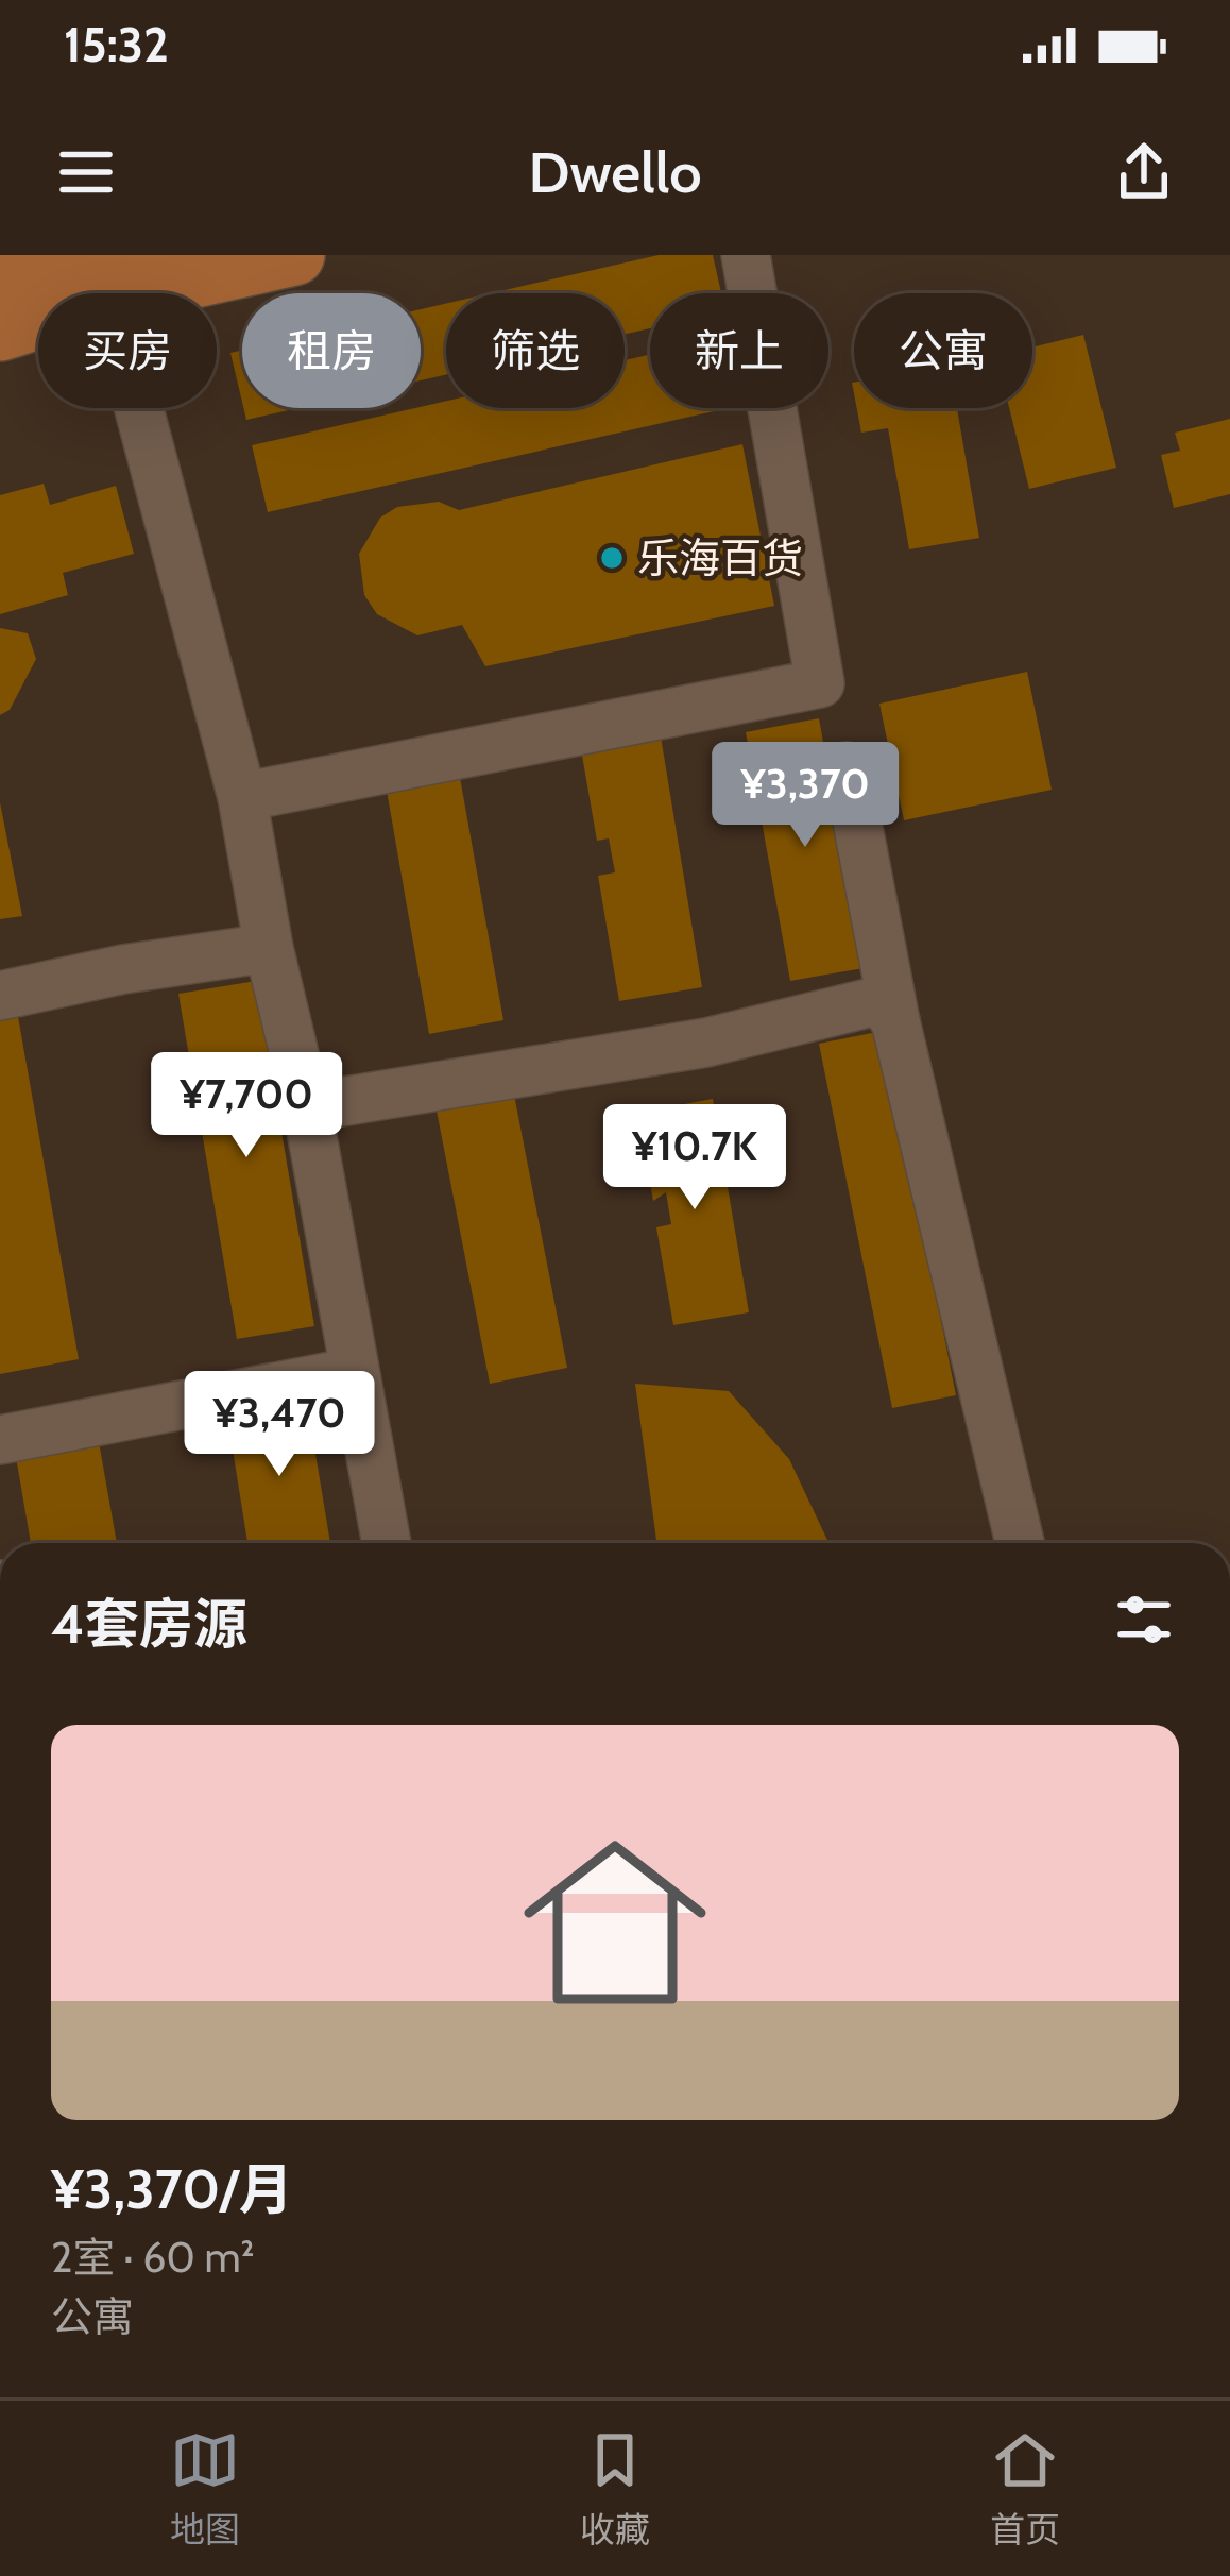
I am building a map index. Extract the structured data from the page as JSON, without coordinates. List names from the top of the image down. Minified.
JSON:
{"places":["乐海百货"],"page":{"status":"15:32","header":"Dwello","chip":["买房","租房","筛选","新上","公寓"],"price":["¥3,370","¥7,700","¥10.7K","¥3,470"],"heading":"4套房源","list":[{"name":"¥3,370/月","note":"2室 · 60 m² · 公寓"}],"tabs":["地图","收藏","首页"]}}
